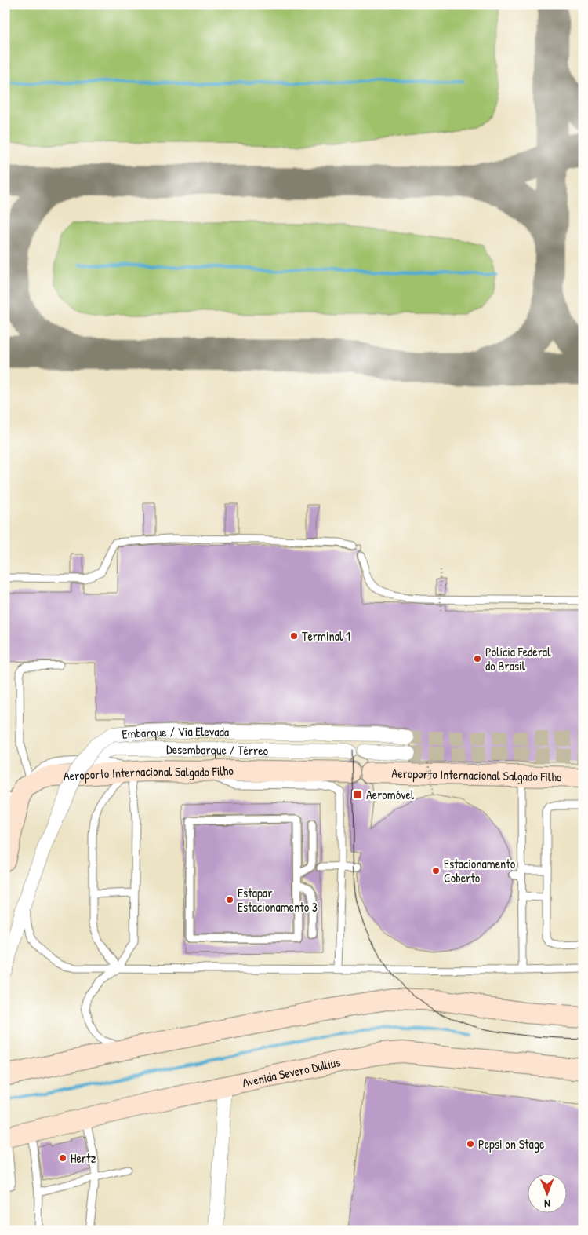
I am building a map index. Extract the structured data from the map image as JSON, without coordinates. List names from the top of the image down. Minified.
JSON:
{"streets":{"main road":["Aeroporto Internacional Salgado Filho","Avenida Severo Dullius"],"street":["Embarque / Via Elevada","Desembarque / Térreo"]},"places":{"other":["Terminal 1","Polícia Federal do Brasil","Estacionamento Coberto","Estapar Estacionamento 3","Pepsi on Stage","Hertz"],"transit":["Aeromóvel"]},"north":"bottom"}
